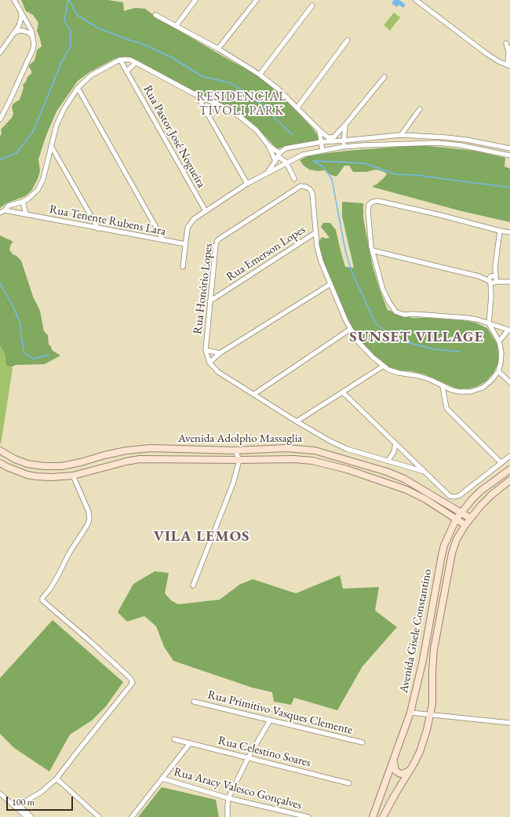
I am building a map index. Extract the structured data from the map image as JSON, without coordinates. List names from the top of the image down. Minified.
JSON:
{"streets":{"main road":["Avenida Adolpho Massaglia","Avenida Gisele Constantino"],"street":["Rua Pastor José Nogueira","Rua Tenente Rubens Lara","Rua Emerson Lopes","Rua Honório Lopes","Rua Primitivo Vasques Clemente","Rua Celestino Soares","Rua Aracy Valesco Gonçalves"]},"crossings":[["Rua Emerson Lopes","Rua Honório Lopes"],["Avenida Adolpho Massaglia","Avenida Gisele Constantino"]],"districts":["RESIDENCIAL TIVOLI PARK","SUNSET VILLAGE","VILA LEMOS"],"scale_bar":"100 m"}
